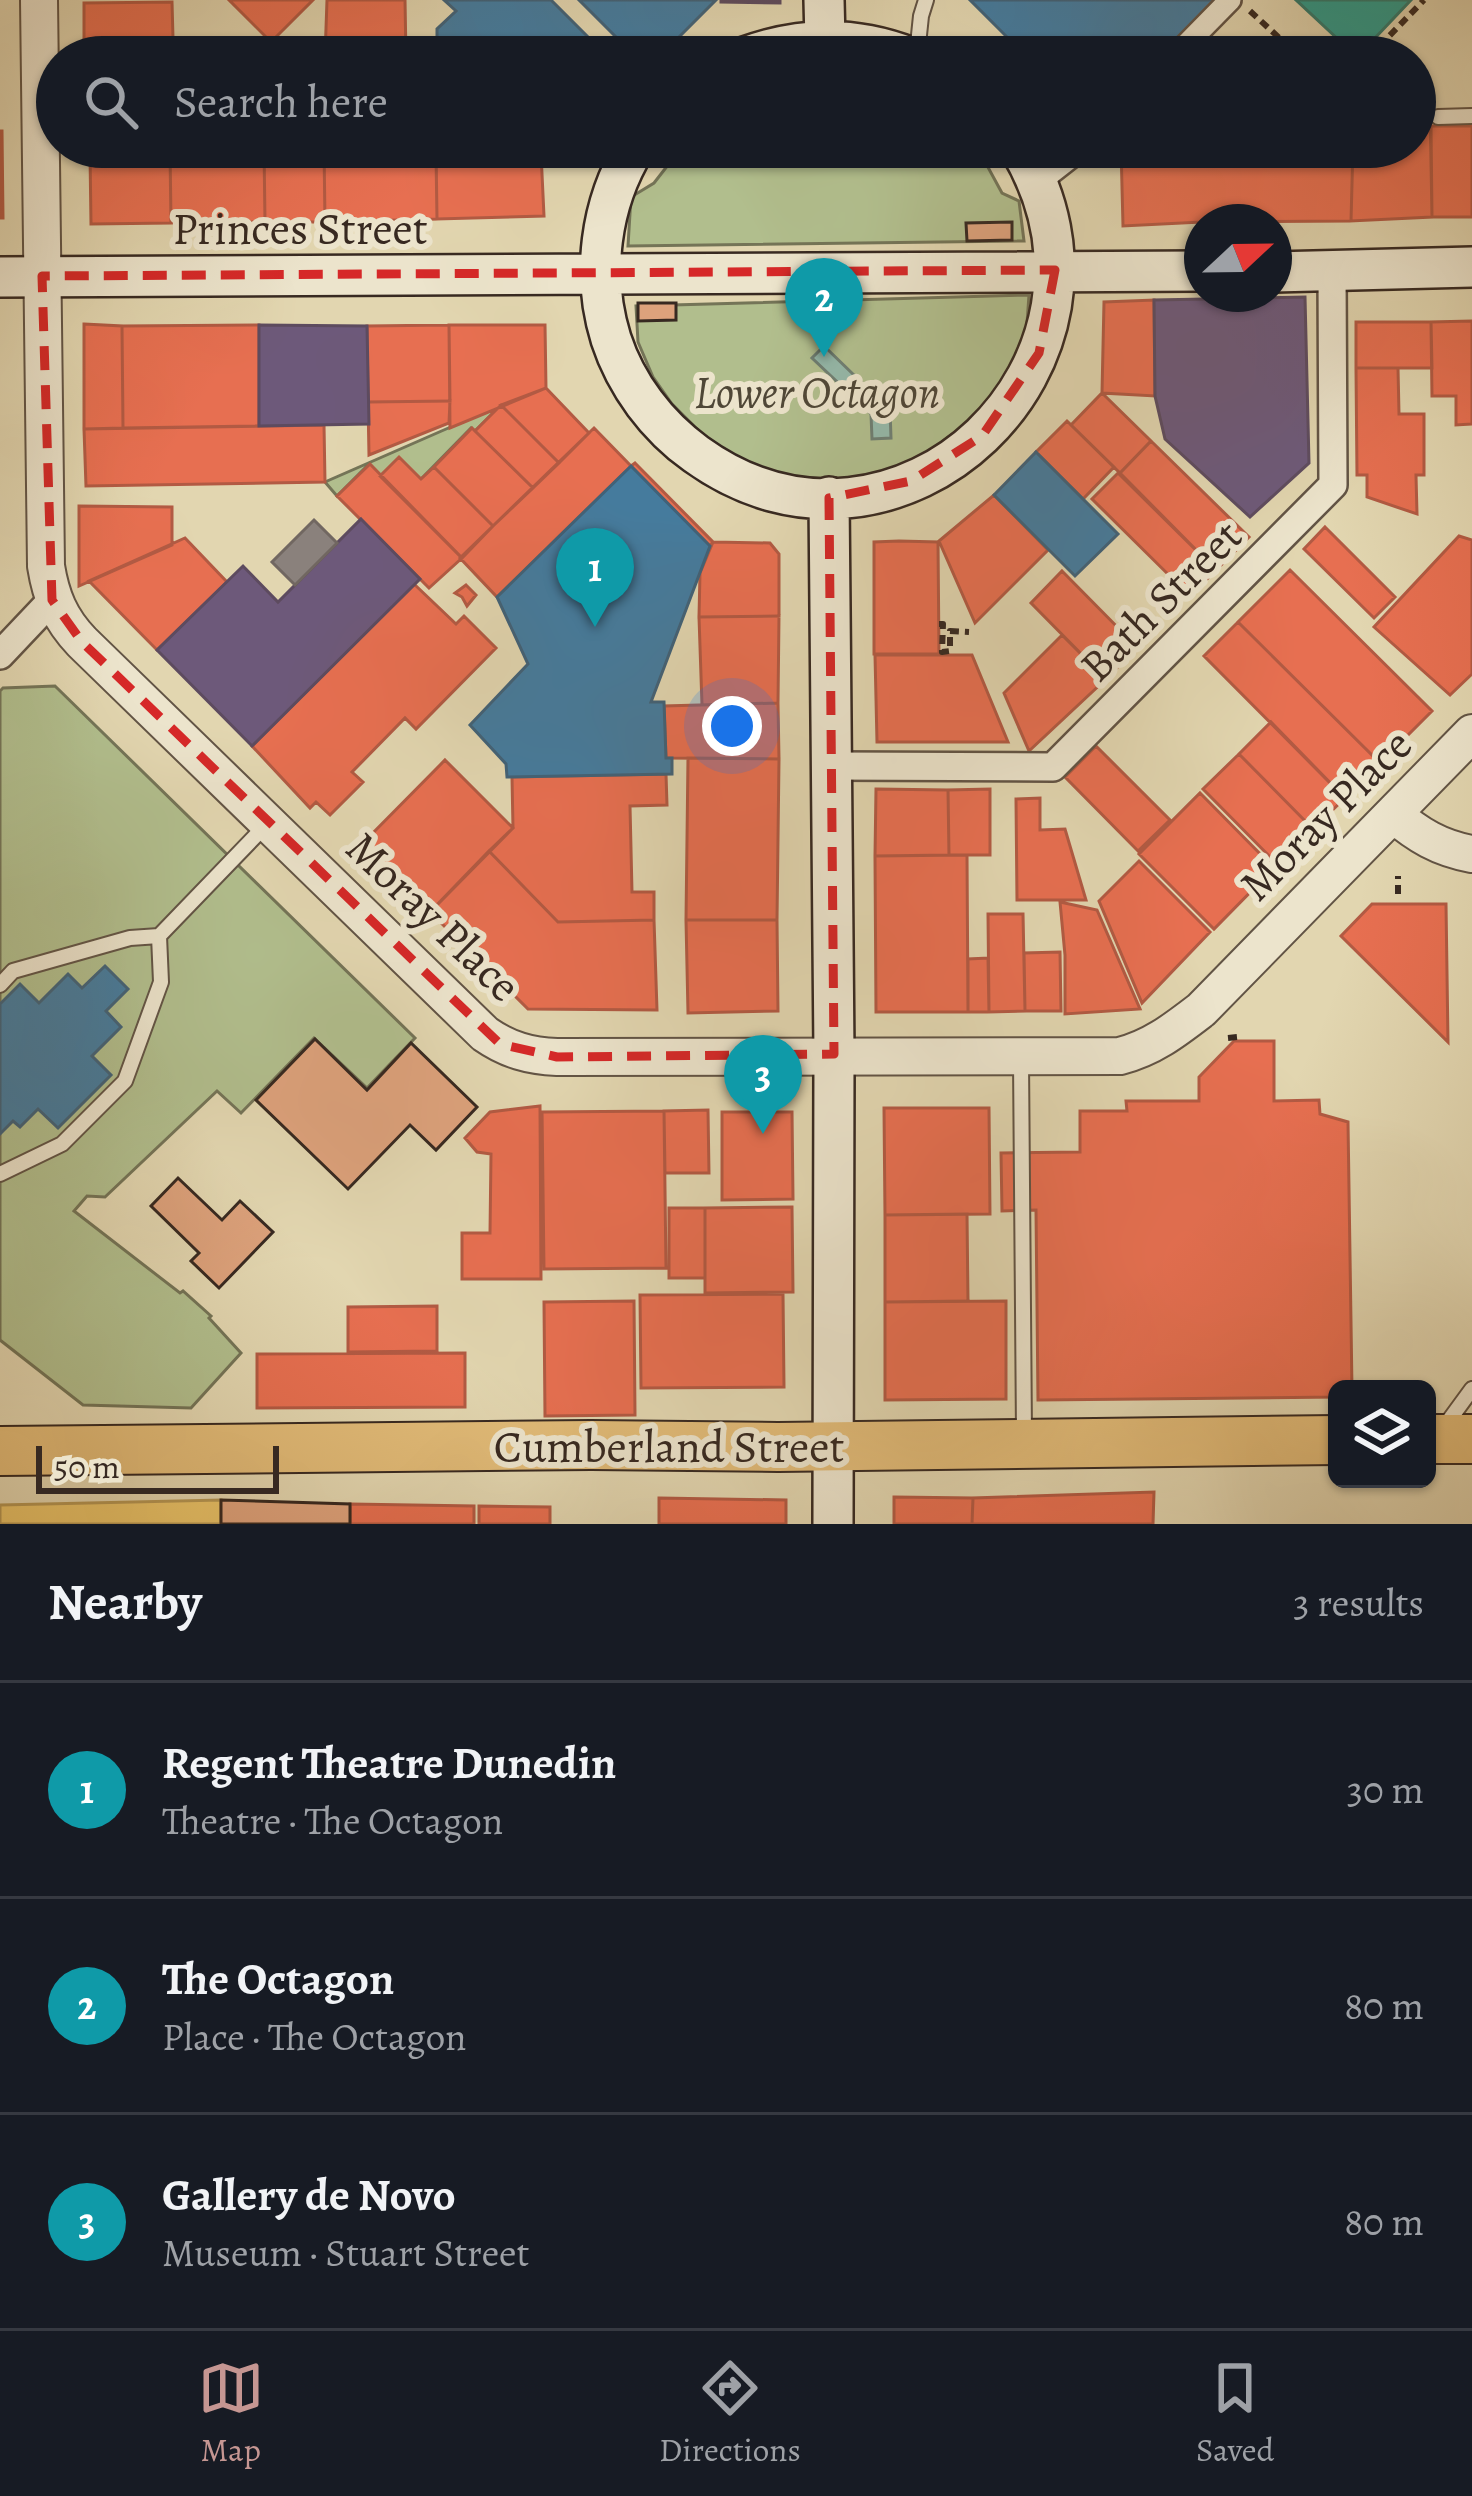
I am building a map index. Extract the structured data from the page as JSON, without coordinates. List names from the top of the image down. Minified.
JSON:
{"streets":{"highway":["Cumberland Street"],"main road":["Princes Street"],"street":["Bath Street","Moray Place"]},"parks":["Lower Octagon"],"scale_bar":"50 m","north":"right","page":{"search":"Search here","pins":["2","1","3"],"scale":"50 m","heading":["Nearby","3 results"],"list":[{"mark":"1","name":"Regent Theatre Dunedin","note":"Theatre · The Octagon","value":"30 m"},{"mark":"2","name":"The Octagon","note":"Place · The Octagon","value":"80 m"},{"mark":"3","name":"Gallery de Novo","note":"Museum · Stuart Street","value":"80 m"}],"nav":["Map","Directions","Saved"]}}
